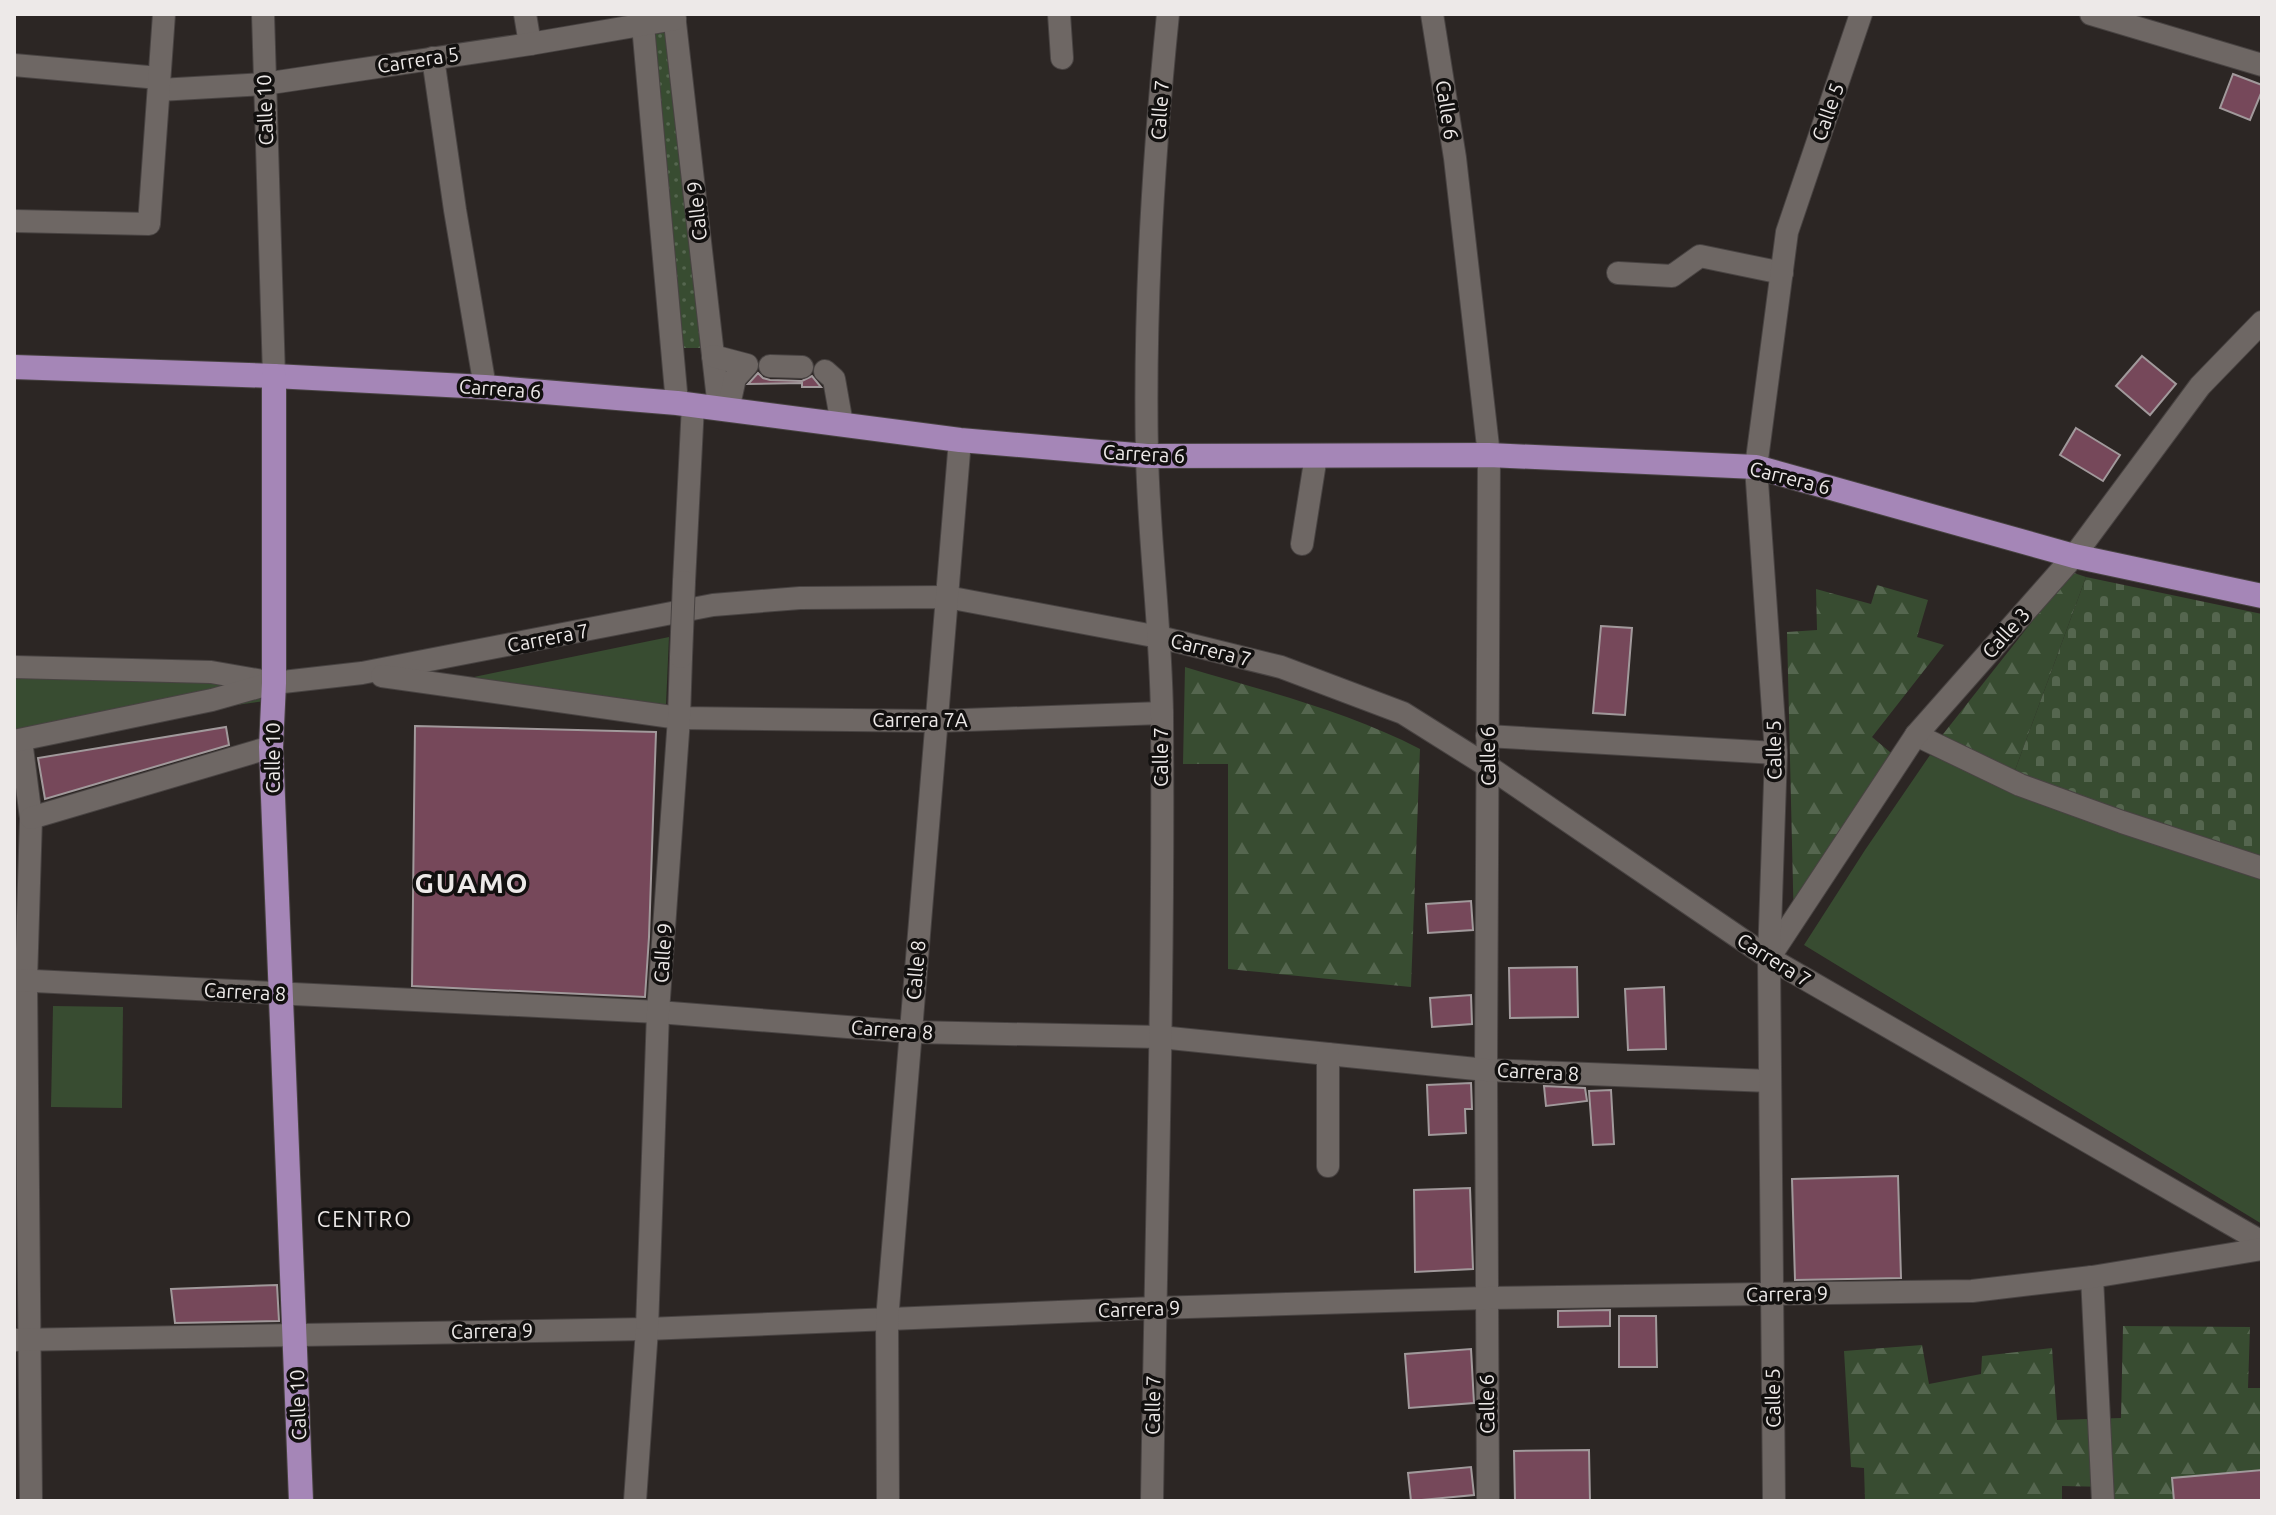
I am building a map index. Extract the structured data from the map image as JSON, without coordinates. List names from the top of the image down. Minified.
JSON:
{"streets":{"main road":["Calle 10","Carrera 6"],"street":["Carrera 5","Calle 7","Calle 6","Calle 5","Calle 9","Calle 3","Carrera 7","Carrera 7A","Calle 8","Carrera 8","Carrera 9"]},"crossings":[["Carrera 5","Calle 10"],["Carrera 5","Calle 9"],["Calle 10","Carrera 6"],["Calle 10","Carrera 7"],["Calle 10","Carrera 8"],["Calle 10","Carrera 9"],["Calle 7","Carrera 6"],["Calle 7","Carrera 7"],["Calle 7","Carrera 7A"],["Calle 7","Carrera 8"],["Calle 7","Carrera 9"],["Calle 6","Carrera 6"],["Calle 6","Carrera 7"],["Calle 6","Carrera 8"],["Calle 6","Carrera 9"],["Calle 5","Carrera 6"],["Calle 5","Calle 3"],["Calle 5","Carrera 7"],["Calle 5","Carrera 8"],["Calle 5","Carrera 9"],["Calle 9","Carrera 6"],["Calle 9","Carrera 7A"],["Calle 9","Carrera 8"],["Calle 9","Carrera 9"],["Carrera 6","Calle 3"],["Carrera 6","Calle 8"],["Calle 3","Carrera 7"],["Carrera 7","Carrera 7A"],["Carrera 7","Calle 8"],["Carrera 7A","Calle 8"],["Calle 8","Carrera 8"],["Calle 8","Carrera 9"]],"districts":["GUAMO","CENTRO"]}
